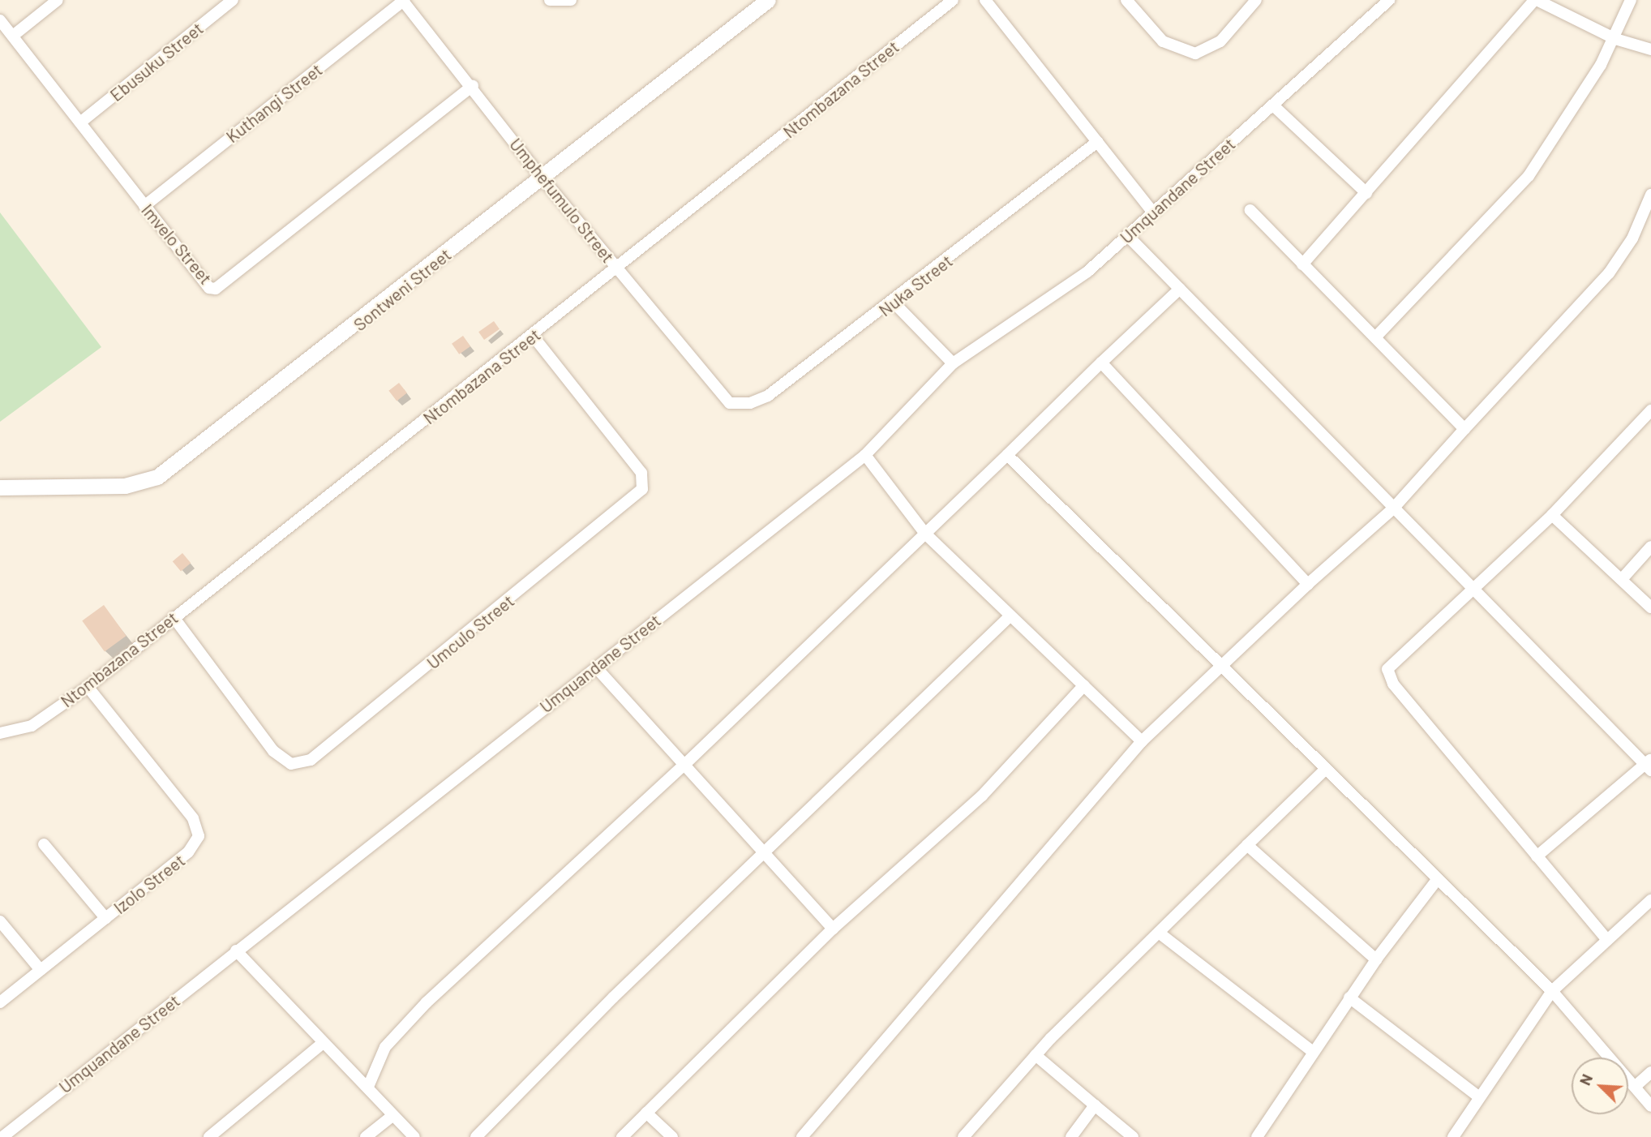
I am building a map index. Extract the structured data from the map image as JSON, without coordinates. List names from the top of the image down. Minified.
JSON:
{"streets":{"street":["Ebusuku Street","Ntombazana Street","Kuthangi Street","Umquandane Street","Umphefumulo Street","Imvelo Street","Nuka Street","Sontweni Street","Umculo Street","Izolo Street"]},"crossings":[["Ebusuku Street","Imvelo Street"],["Ntombazana Street","Umphefumulo Street"],["Ntombazana Street","Umculo Street"],["Ntombazana Street","Izolo Street"],["Kuthangi Street","Umphefumulo Street"],["Kuthangi Street","Imvelo Street"],["Umphefumulo Street","Imvelo Street"],["Umphefumulo Street","Nuka Street"],["Umphefumulo Street","Sontweni Street"]],"north":"top left"}
